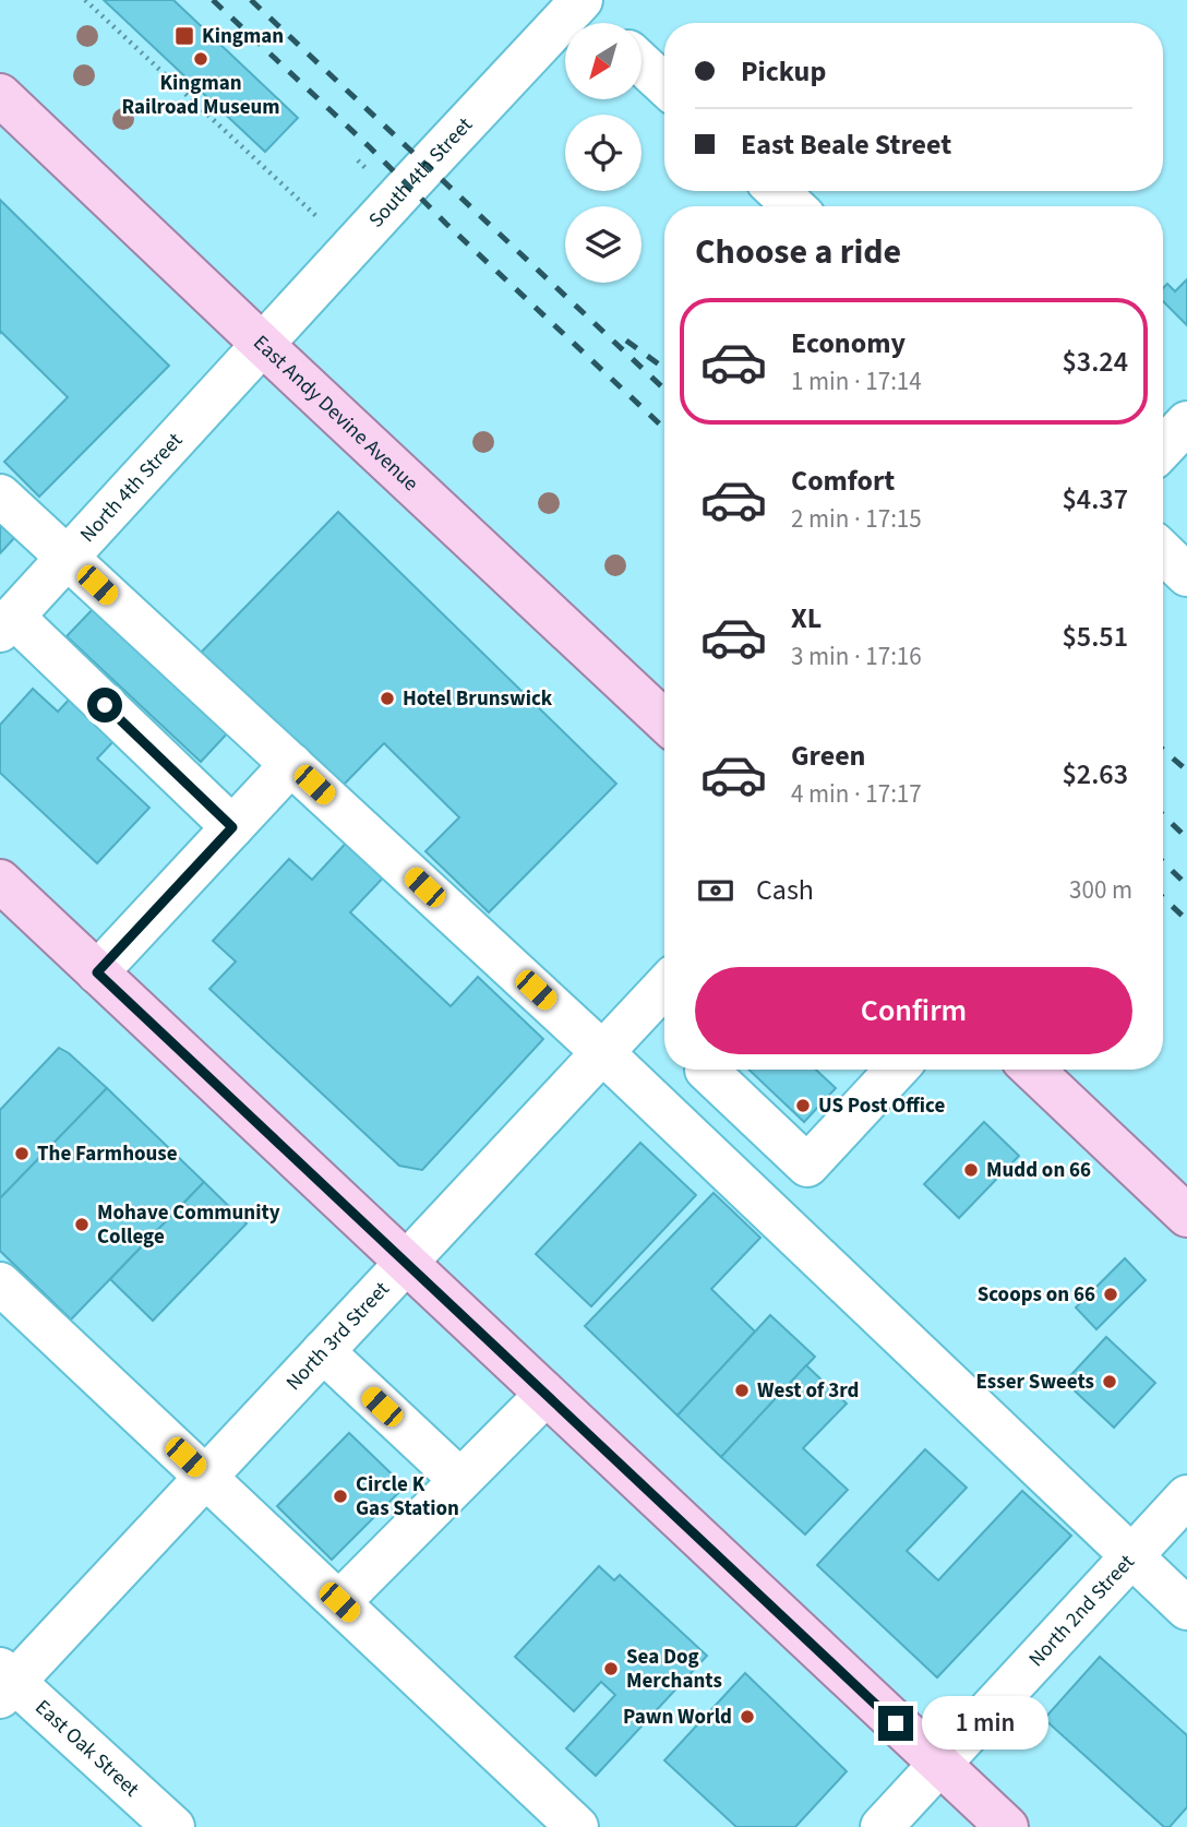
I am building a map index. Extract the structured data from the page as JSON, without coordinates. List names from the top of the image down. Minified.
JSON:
{"streets":{"main road":["East Andy Devine Avenue"],"street":["South 4th Street","North 4th Street","North 3rd Street","North 2nd Street","East Oak Street"]},"crossings":[["South 4th Street","East Andy Devine Avenue"],["South 4th Street","North 4th Street"],["East Andy Devine Avenue","North 4th Street"],["North 3rd Street","East Oak Street"]],"places":{"transit":["Kingman"],"other":["Kingman Railroad Museum","Hotel Brunswick","US Post Office","The Farmhouse","Mudd on 66","Mohave Community College","Scoops on 66","Esser Sweets","West of 3rd","Circle K Gas Station","Sea Dog Merchants","Pawn World"]},"north":"bottom left","page":{"banner":["Pickup","East Beale Street"],"heading":"Choose a ride","list":[{"name":"Economy","note":"1 min · 17:14","value":"$3.24"},{"name":"Comfort","note":"2 min · 17:15","value":"$4.37"},{"name":"XL","note":"3 min · 17:16","value":"$5.51"},{"name":"Green","note":"4 min · 17:17","value":"$2.63"}],"pay":["Cash","300 m"],"buttons":"Confirm","bubble":"1 min"}}
